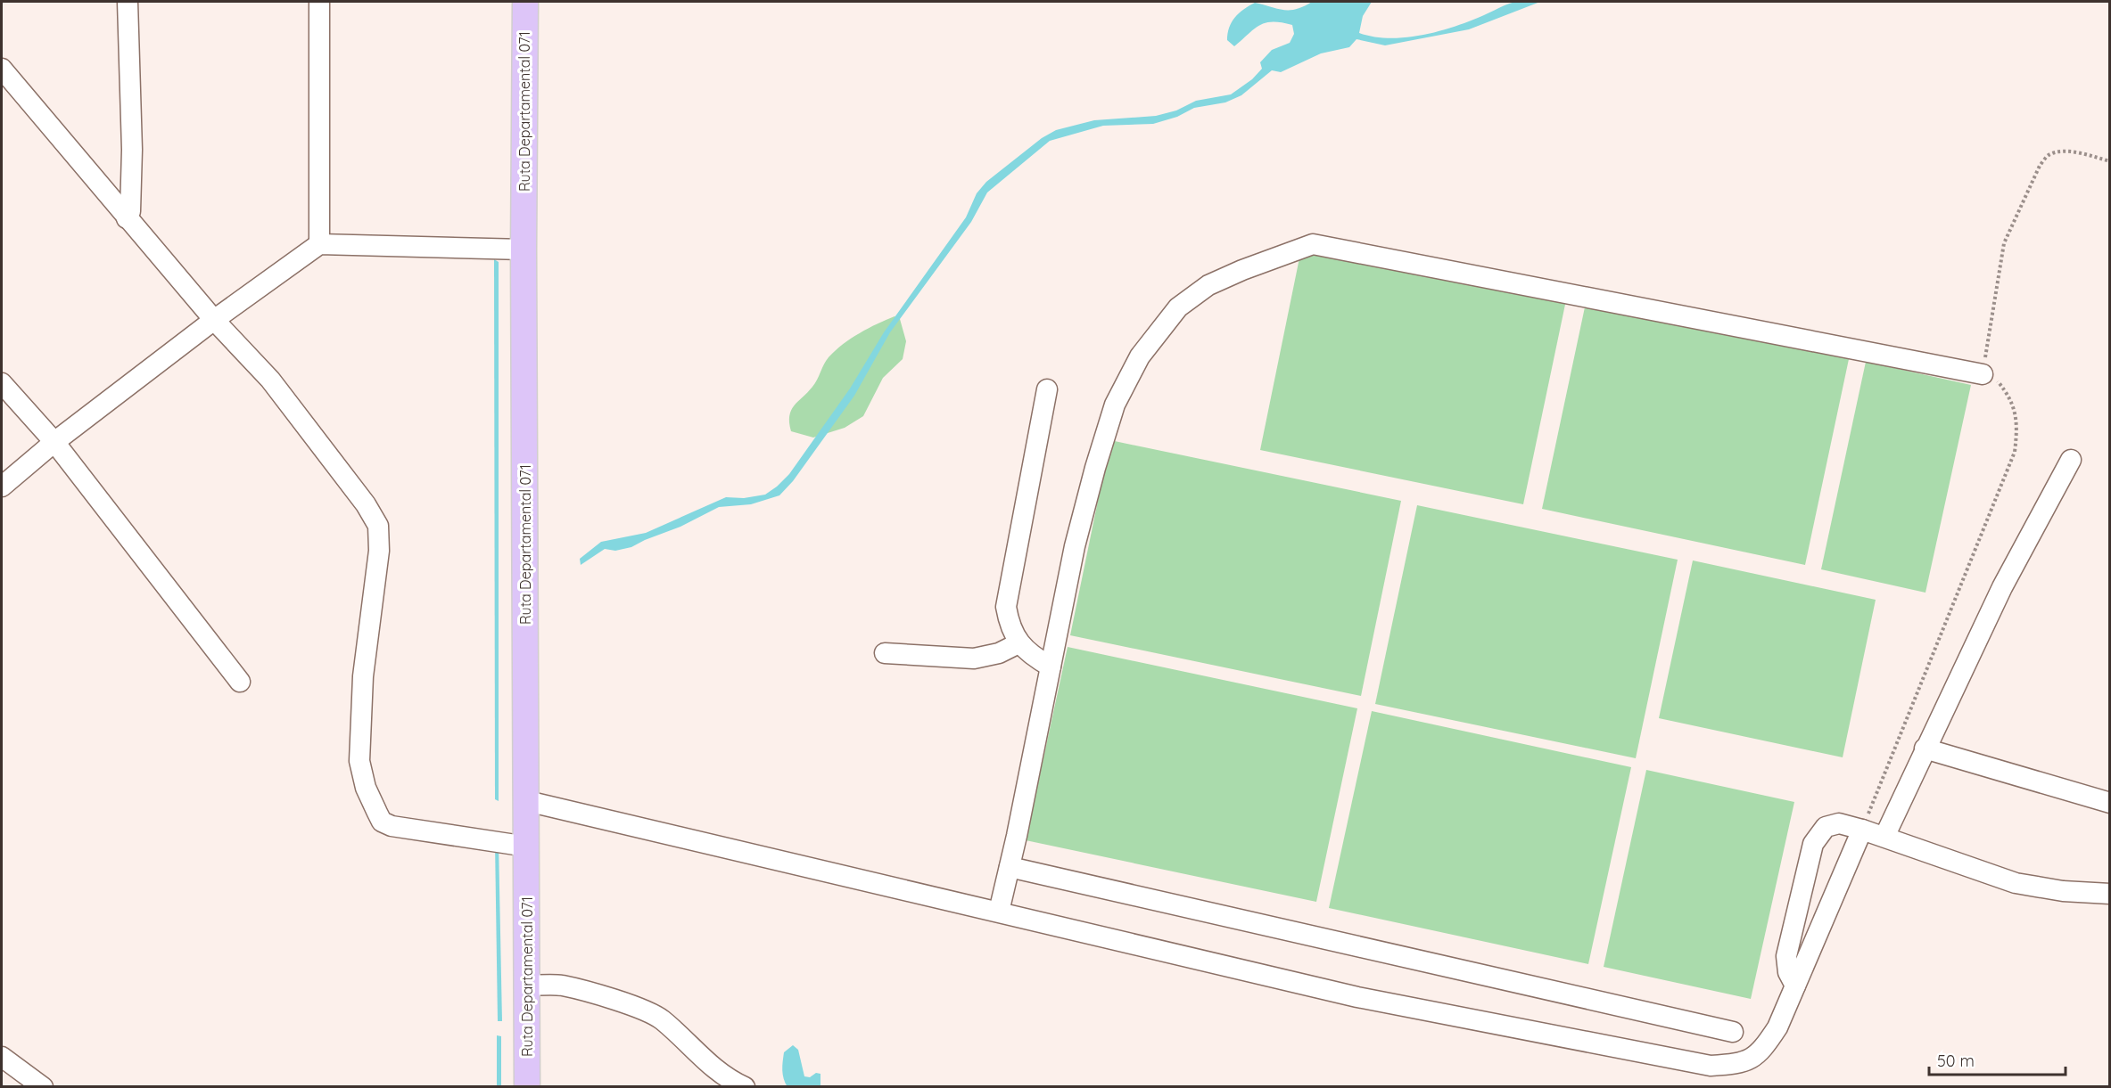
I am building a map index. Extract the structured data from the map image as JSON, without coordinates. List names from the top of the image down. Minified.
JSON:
{"streets":{"main road":["Ruta Departamental 071"]},"scale_bar":"50 m"}
